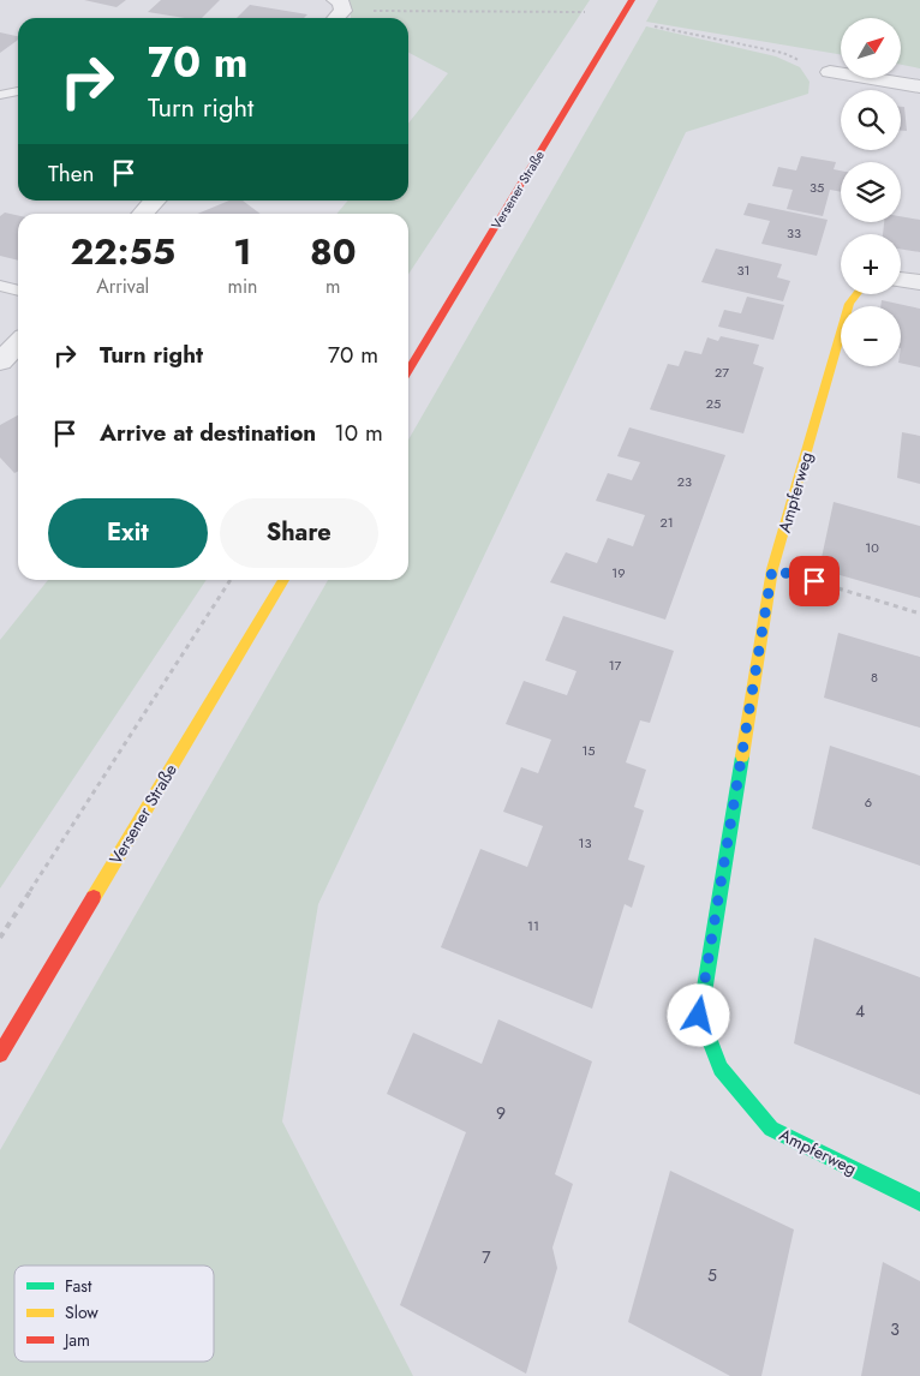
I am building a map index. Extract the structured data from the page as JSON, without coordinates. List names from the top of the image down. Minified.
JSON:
{"streets":{"street":["Versener Straße","Ampferweg"]},"house_numbers":["35","33","31","27","25","23","21","10","19","17","8","15","6","13","11","4","9","7","5","3"],"legend":["Fast","Slow","Jam"],"north":"top right","page":{"map_buttons":["+","−"],"turn":["70 m","Turn right"],"then":"Then","eta":["22:55","Arrival","1","min","80","m"],"list":[{"name":"Turn right","value":"70 m"},{"name":"Arrive at destination","value":"10 m"}],"buttons":["Exit","Share"]}}
